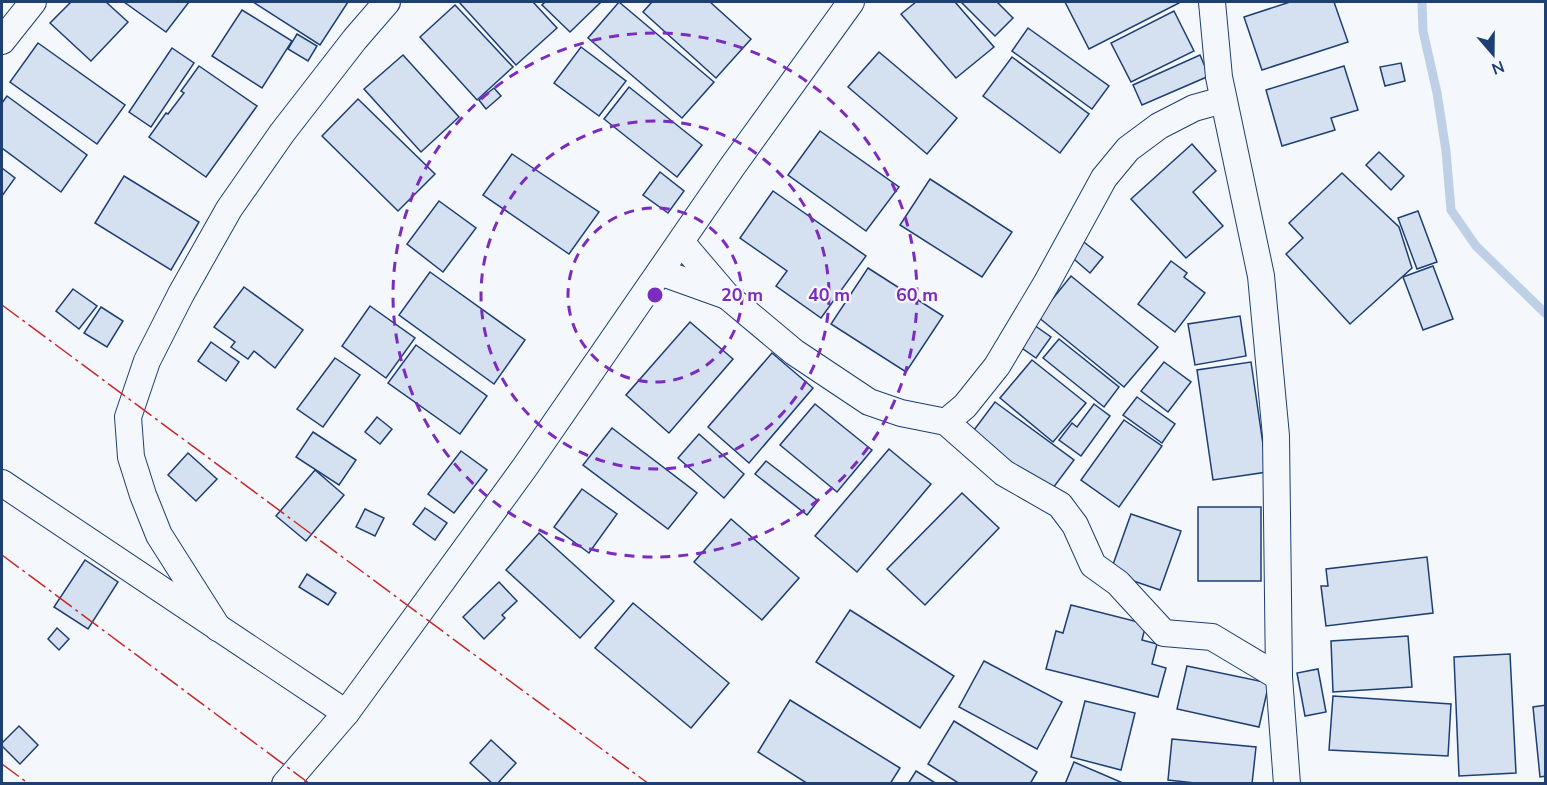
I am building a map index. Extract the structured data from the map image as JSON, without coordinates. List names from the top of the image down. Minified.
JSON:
{"north":"bottom","rings":["20 m","40 m","60 m"]}
